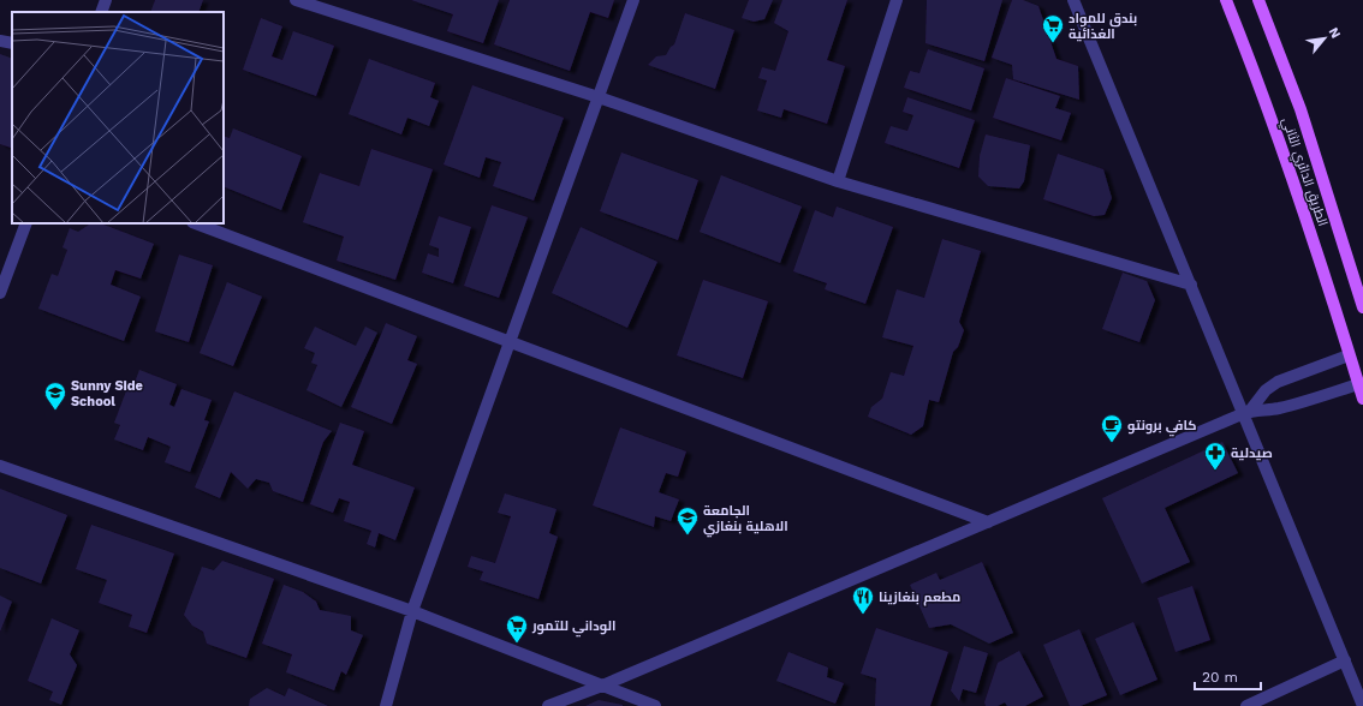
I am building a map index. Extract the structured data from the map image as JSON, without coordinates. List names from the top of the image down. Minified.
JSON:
{"streets":{"main road":["الطريق الدائري الثاني"]},"places":{"supermarket":["بندق للمواد الغذائية","الوداني للتمور"],"school or university":["Sunny Side School","الجامعة الاهلية بنغازي"],"cafe":["كافي برونتو"],"pharmacy":["صيدلية"],"restaurant":["مطعم بنغازينا"]},"scale_bar":"20 m","north":"top right"}
